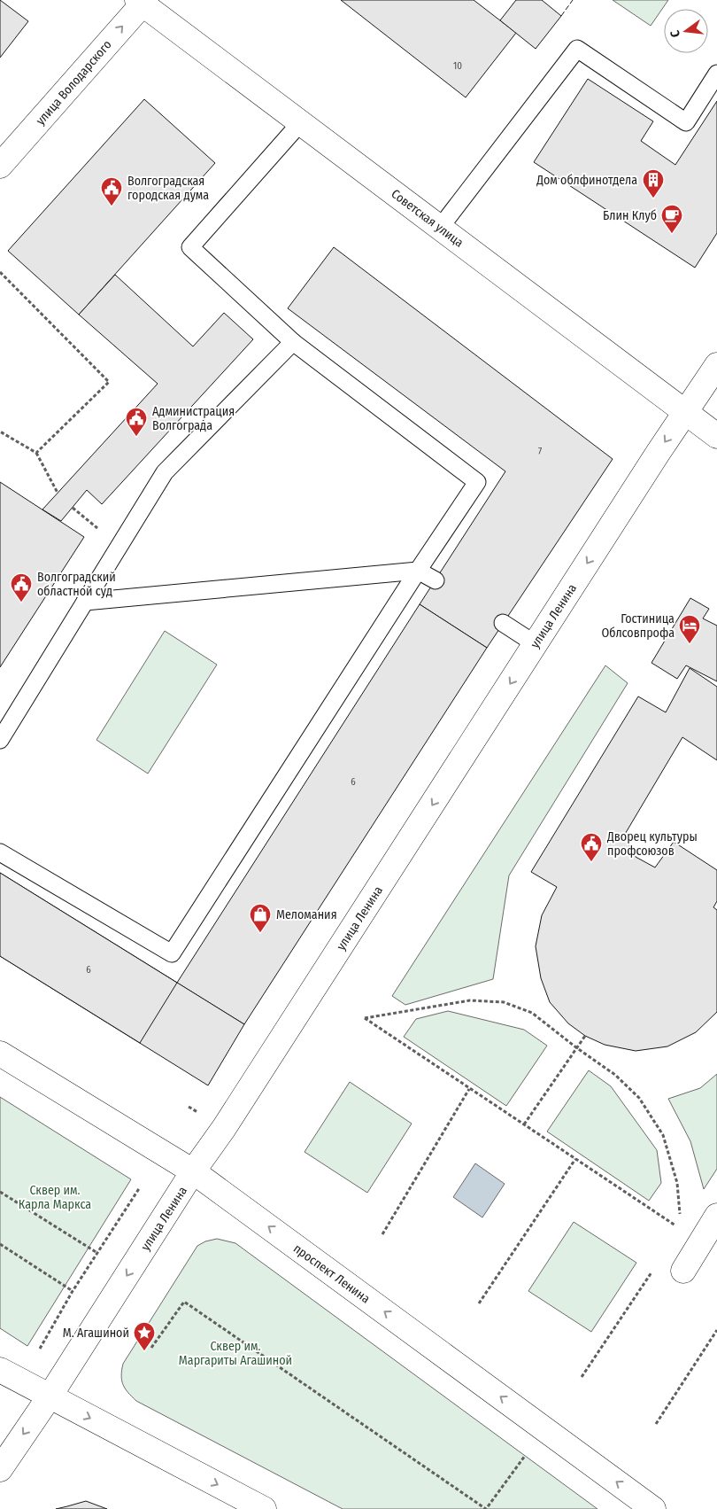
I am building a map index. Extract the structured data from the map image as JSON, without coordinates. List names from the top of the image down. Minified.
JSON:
{"streets":{"street":["улица Володарского","Советская улица","улица Ленина","проспект Ленина"]},"crossings":[["улица Володарского","Советская улица"],["Советская улица","улица Ленина"],["улица Ленина","проспект Ленина"]],"one_way":["улица Володарского","улица Ленина","проспект Ленина"],"parks":["Сквер им. Карла Маркса","Сквер им. Маргариты Агашиной"],"places":{"building":["Дом облфинотдела"],"public building":["Волгоградская городская дума","Администрация Волгограда","Волгоградский областной суд","Дворец культуры профсоюзов"],"cafe":["Блин Клуб"],"hotel":["Гостиница Облсовпрофа"],"shop":["Меломания"],"place":["М. Агашиной"]},"house_numbers":["10","7","6","6"],"north":"left"}
